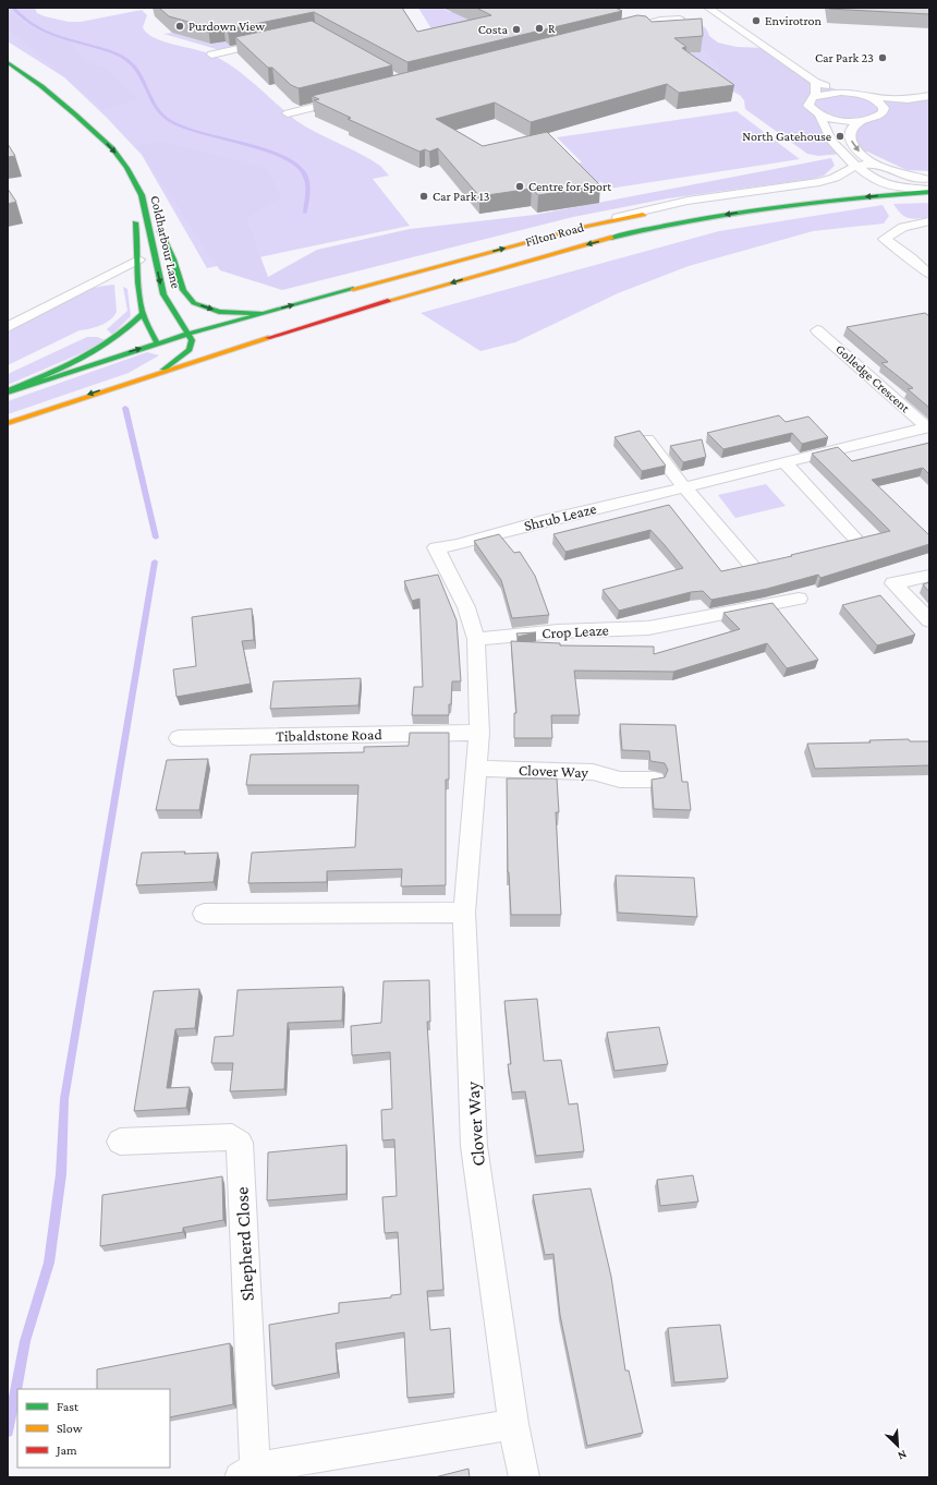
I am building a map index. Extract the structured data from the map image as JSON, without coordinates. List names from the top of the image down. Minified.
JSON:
{"streets":{"main road":["Filton Road","Coldharbour Lane"],"street":["Golledge Crescent","Shrub Leaze","Crop Leaze","Tibaldstone Road","Clover Way","Shepherd Close"]},"crossings":[["Filton Road","Coldharbour Lane"],["Golledge Crescent","Shrub Leaze"],["Shrub Leaze","Clover Way"],["Crop Leaze","Clover Way"],["Tibaldstone Road","Clover Way"],["Clover Way","Shepherd Close"]],"places":["Envirotron","Purdown View","R","Costa","Car Park 23","North Gatehouse","Centre for Sport","Car Park 13"],"legend":["Fast","Slow","Jam"],"north":"bottom right"}
